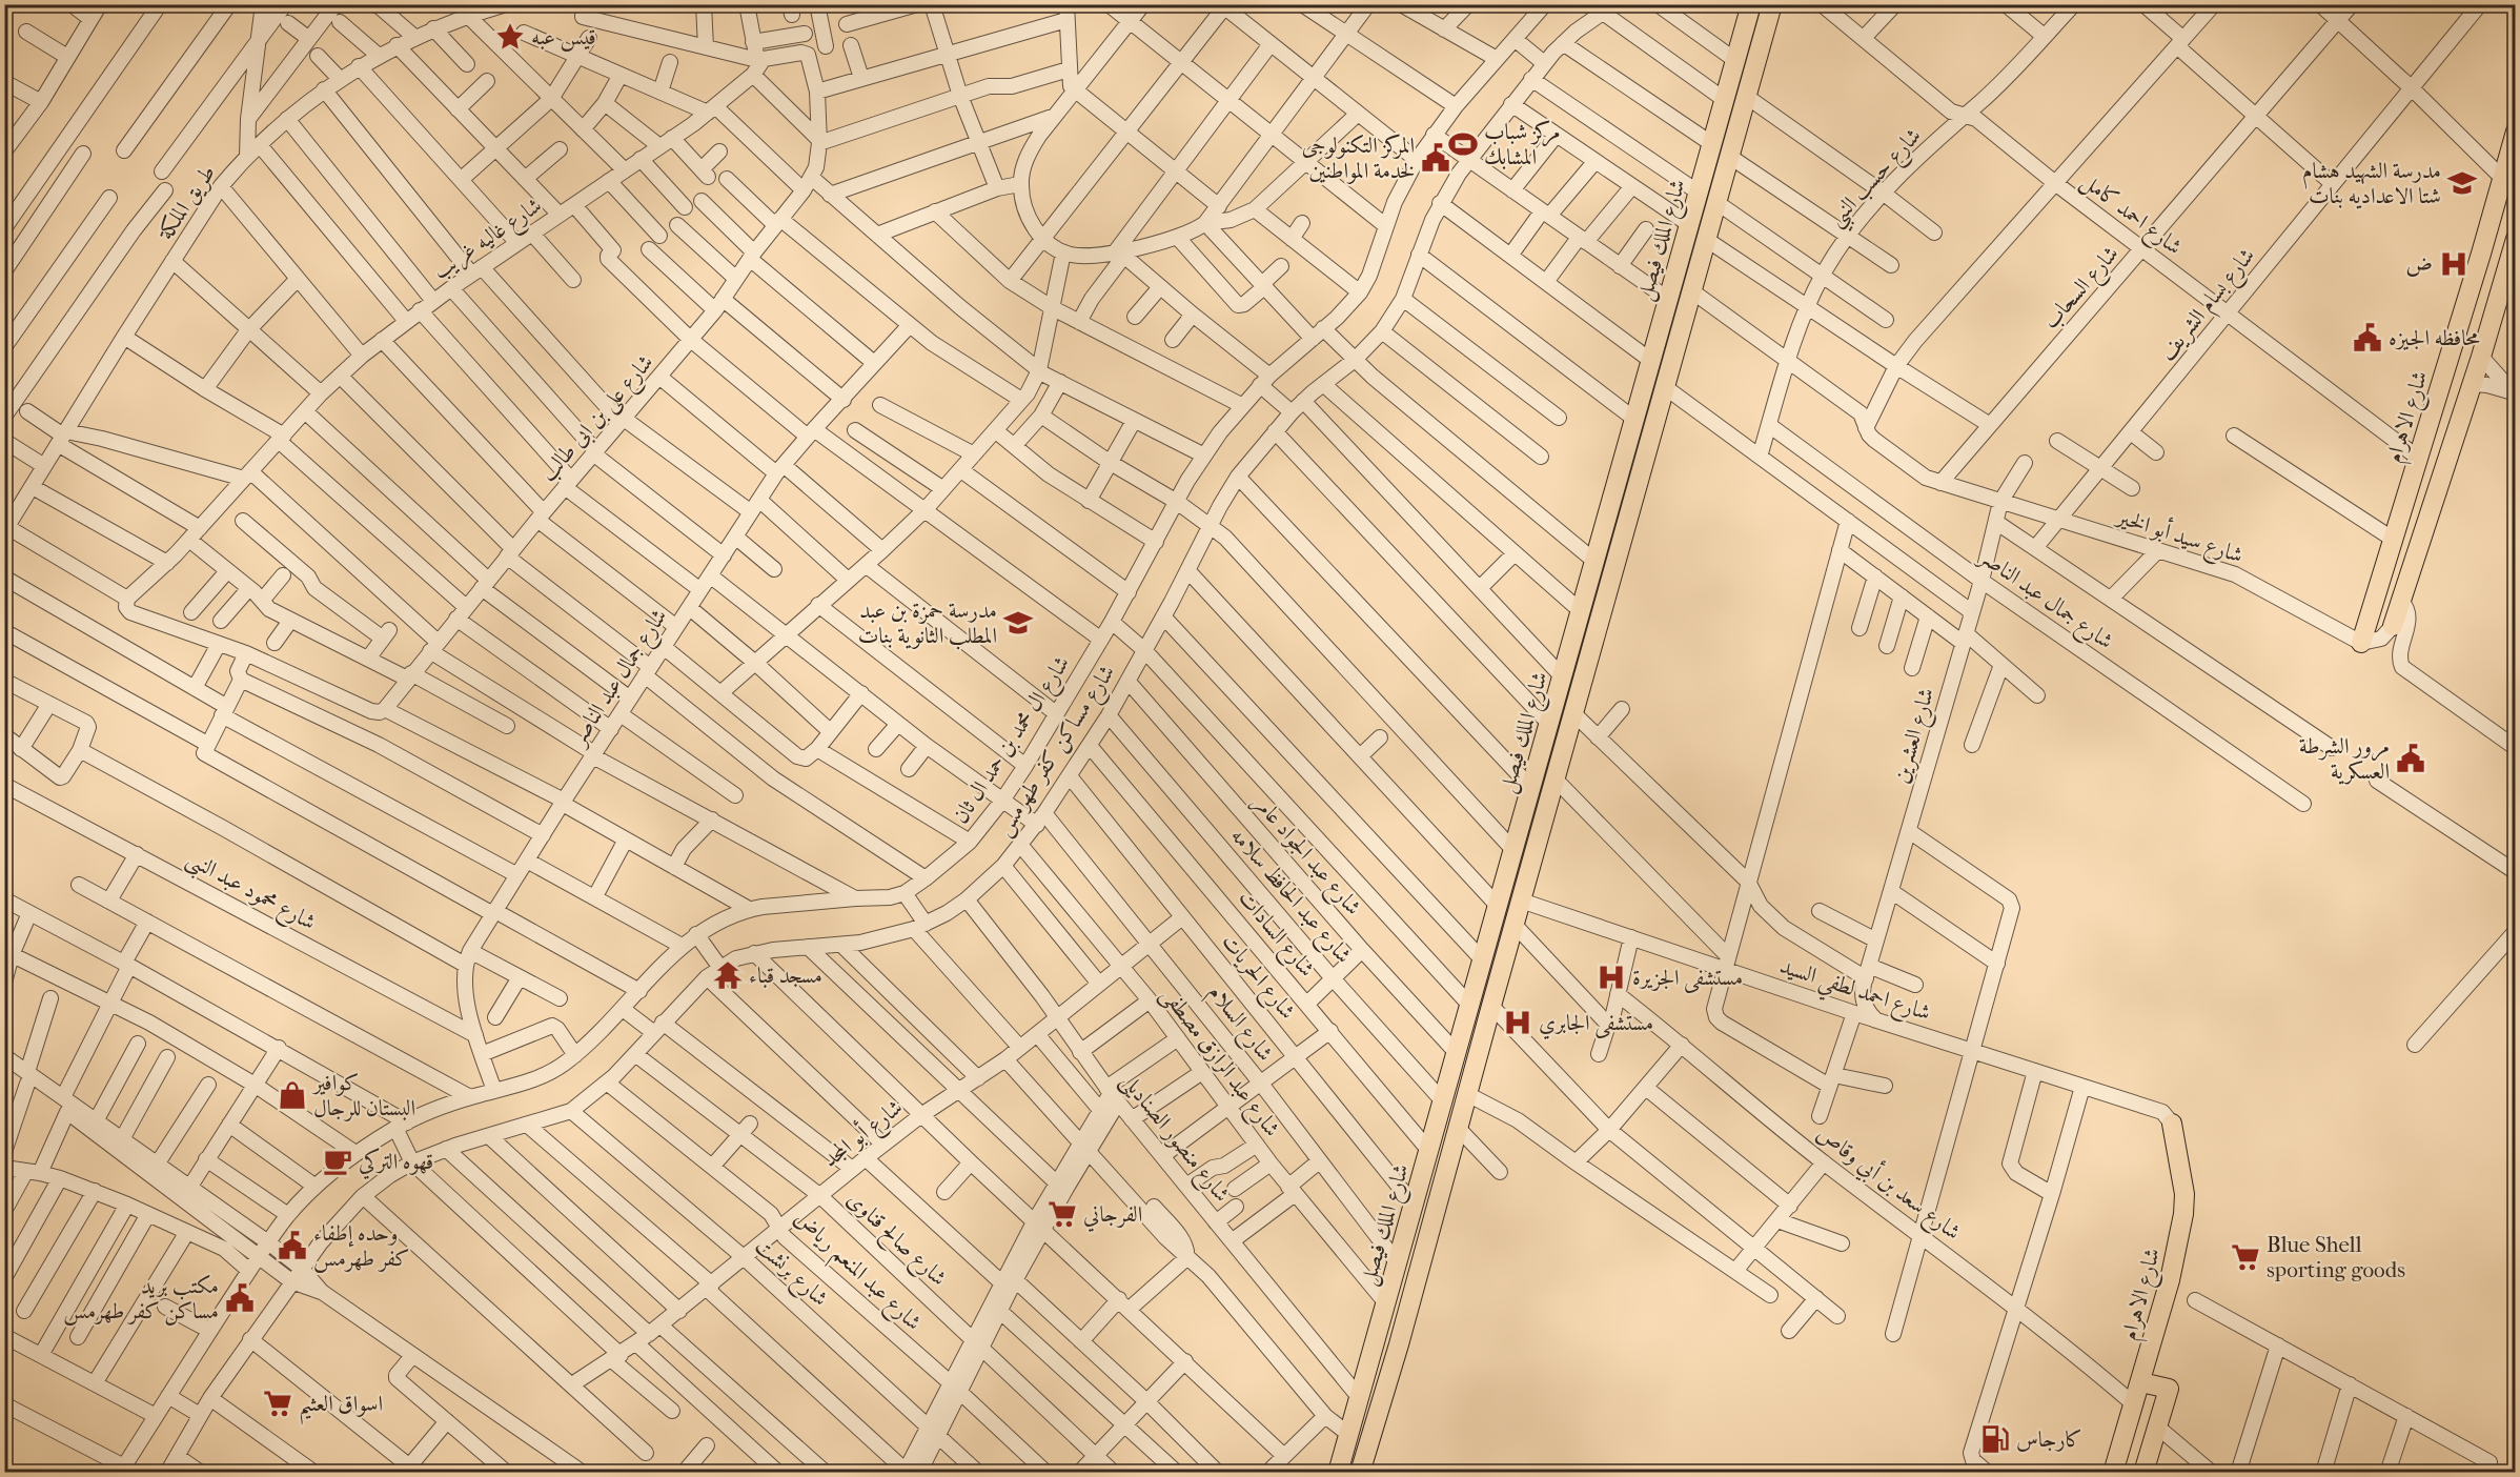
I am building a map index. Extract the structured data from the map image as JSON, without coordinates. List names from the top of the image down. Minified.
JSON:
{"streets":{"main road":["شارع الملك فيصل","شارع الاهرام"],"street":["شارع حسب النبي","طريق الملكة","شارع احمد كامل","شارع غاليه غريب","شارع السحاب","شارع بسام الشريف","شارع على بن ابى طالب","شارع سيد أبو الخير","شارع جمال عبد الناصر","شارع العشرين","شارع ال محمد بن حمد ال ثان","شارع مساكن كفر طهرمس","شارع عبد الجواد عامر","شارع محمود عبد النبى","شارع عبد الحافظ سلامه","شارع السادات","شارع الحريات","شارع احمد لطفي السيد","شارع السلام","شارع عبد الرازق مصطفى","شارع أبو المجد","شارع منصور الصناديلى","شارع سعد بن أبي وقاص","شارع صالح قناوى","شارع عبد المنعم رياض","شارع برنشت"]},"crossings":[["شارع حسب النبي","شارع احمد كامل"],["شارع حسب النبي","شارع سيد أبو الخير"],["شارع حسب النبي","شارع جمال عبد الناصر"],["شارع احمد كامل","شارع السحاب"],["شارع احمد كامل","شارع بسام الشريف"],["شارع احمد كامل","شارع الاهرام"],["شارع غاليه غريب","شارع على بن ابى طالب"],["شارع الملك فيصل","شارع سيد أبو الخير"],["شارع الملك فيصل","شارع عبد الجواد عامر"],["شارع الملك فيصل","شارع عبد الحافظ سلامه"],["شارع الملك فيصل","شارع السادات"],["شارع الملك فيصل","شارع الحريات"],["شارع الملك فيصل","شارع احمد لطفي السيد"],["شارع الملك فيصل","شارع السلام"],["شارع الملك فيصل","شارع عبد الرازق مصطفى"],["شارع الملك فيصل","شارع منصور الصناديلى"],["شارع السحاب","شارع سيد أبو الخير"],["شارع بسام الشريف","شارع سيد أبو الخير"],["شارع الاهرام","شارع سيد أبو الخير"],["شارع الاهرام","شارع احمد لطفي السيد"],["شارع الاهرام","شارع سعد بن أبي وقاص"],["شارع سيد أبو الخير","شارع العشرين"],["شارع جمال عبد الناصر","شارع العشرين"],["شارع جمال عبد الناصر","شارع السلام"],["شارع العشرين","شارع احمد لطفي السيد"],["شارع ال محمد بن حمد ال ثان","شارع السلام"],["شارع مساكن كفر طهرمس","شارع عبد الجواد عامر"],["شارع مساكن كفر طهرمس","شارع عبد الحافظ سلامه"],["شارع مساكن كفر طهرمس","شارع السادات"],["شارع مساكن كفر طهرمس","شارع الحريات"],["شارع مساكن كفر طهرمس","شارع السلام"],["شارع مساكن كفر طهرمس","شارع عبد الرازق مصطفى"],["شارع مساكن كفر طهرمس","شارع منصور الصناديلى"],["شارع مساكن كفر طهرمس","شارع صالح قناوى"],["شارع مساكن كفر طهرمس","شارع عبد المنعم رياض"],["شارع مساكن كفر طهرمس","شارع برنشت"],["شارع الحريات","شارع أبو المجد"],["شارع السلام","شارع أبو المجد"],["شارع عبد الرازق مصطفى","شارع أبو المجد"],["شارع أبو المجد","شارع منصور الصناديلى"],["شارع أبو المجد","شارع صالح قناوى"],["شارع أبو المجد","شارع عبد المنعم رياض"],["شارع أبو المجد","شارع برنشت"]],"places":{"place":["قيس عبه"],"sports":["مركز شباب المشابك"],"public building":["المركز التكنولوجى لخدمة المواطنين","محافظه الجيزه","مرور الشرطة العسكرية","وحده إطفاء كفر طهرمس","مكتب بريد مساكن كفر طهرمس"],"school or university":["مدرسة الشهيد هشام شتا الاعداديه بنات","مدرسة حمزة بن عبد المطلب الثانوية بنات"],"hospital":["ض","مستشفى الجزيرة","مستشفى الجابري"],"temple":["مسجد قباء"],"shop":["كوافير البستان للرجال"],"cafe":["قهوه التركي"],"supermarket":["الفرجاني","Blue Shell sporting goods","اسواق العثيم"],"fuel station":["كارجاس"]}}
